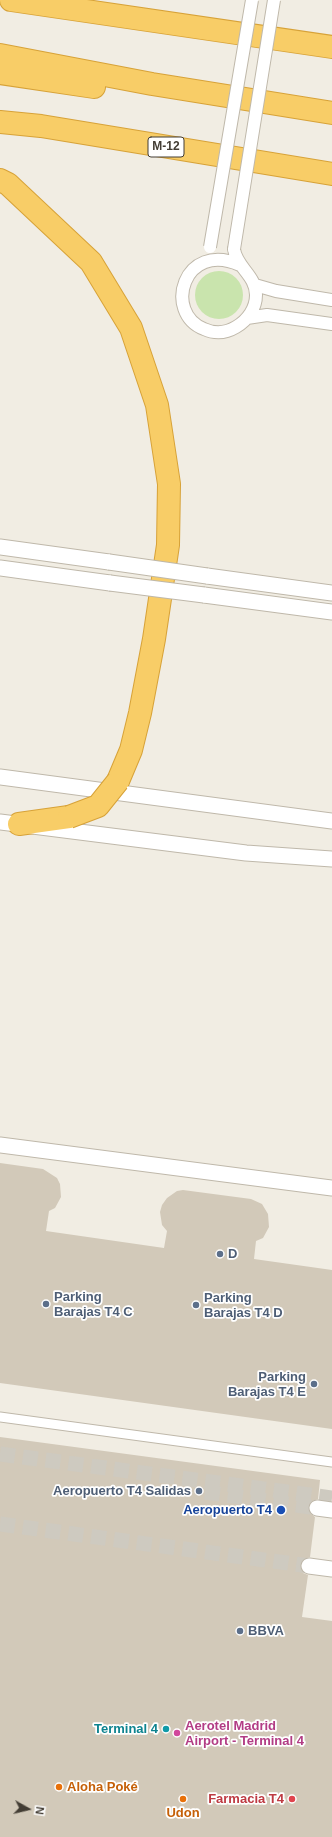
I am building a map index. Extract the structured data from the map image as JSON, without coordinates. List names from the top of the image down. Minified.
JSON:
{"streets":{"highway":["M-12"]},"places":["D","Parking Barajas T4 C","Parking Barajas T4 D","Parking Barajas T4 E","Aeropuerto T4 Salidas","Aeropuerto T4","BBVA","Terminal 4","Aerotel Madrid Airport - Terminal 4","Aloha Poké","Udon","Farmacia T4"],"north":"right"}
